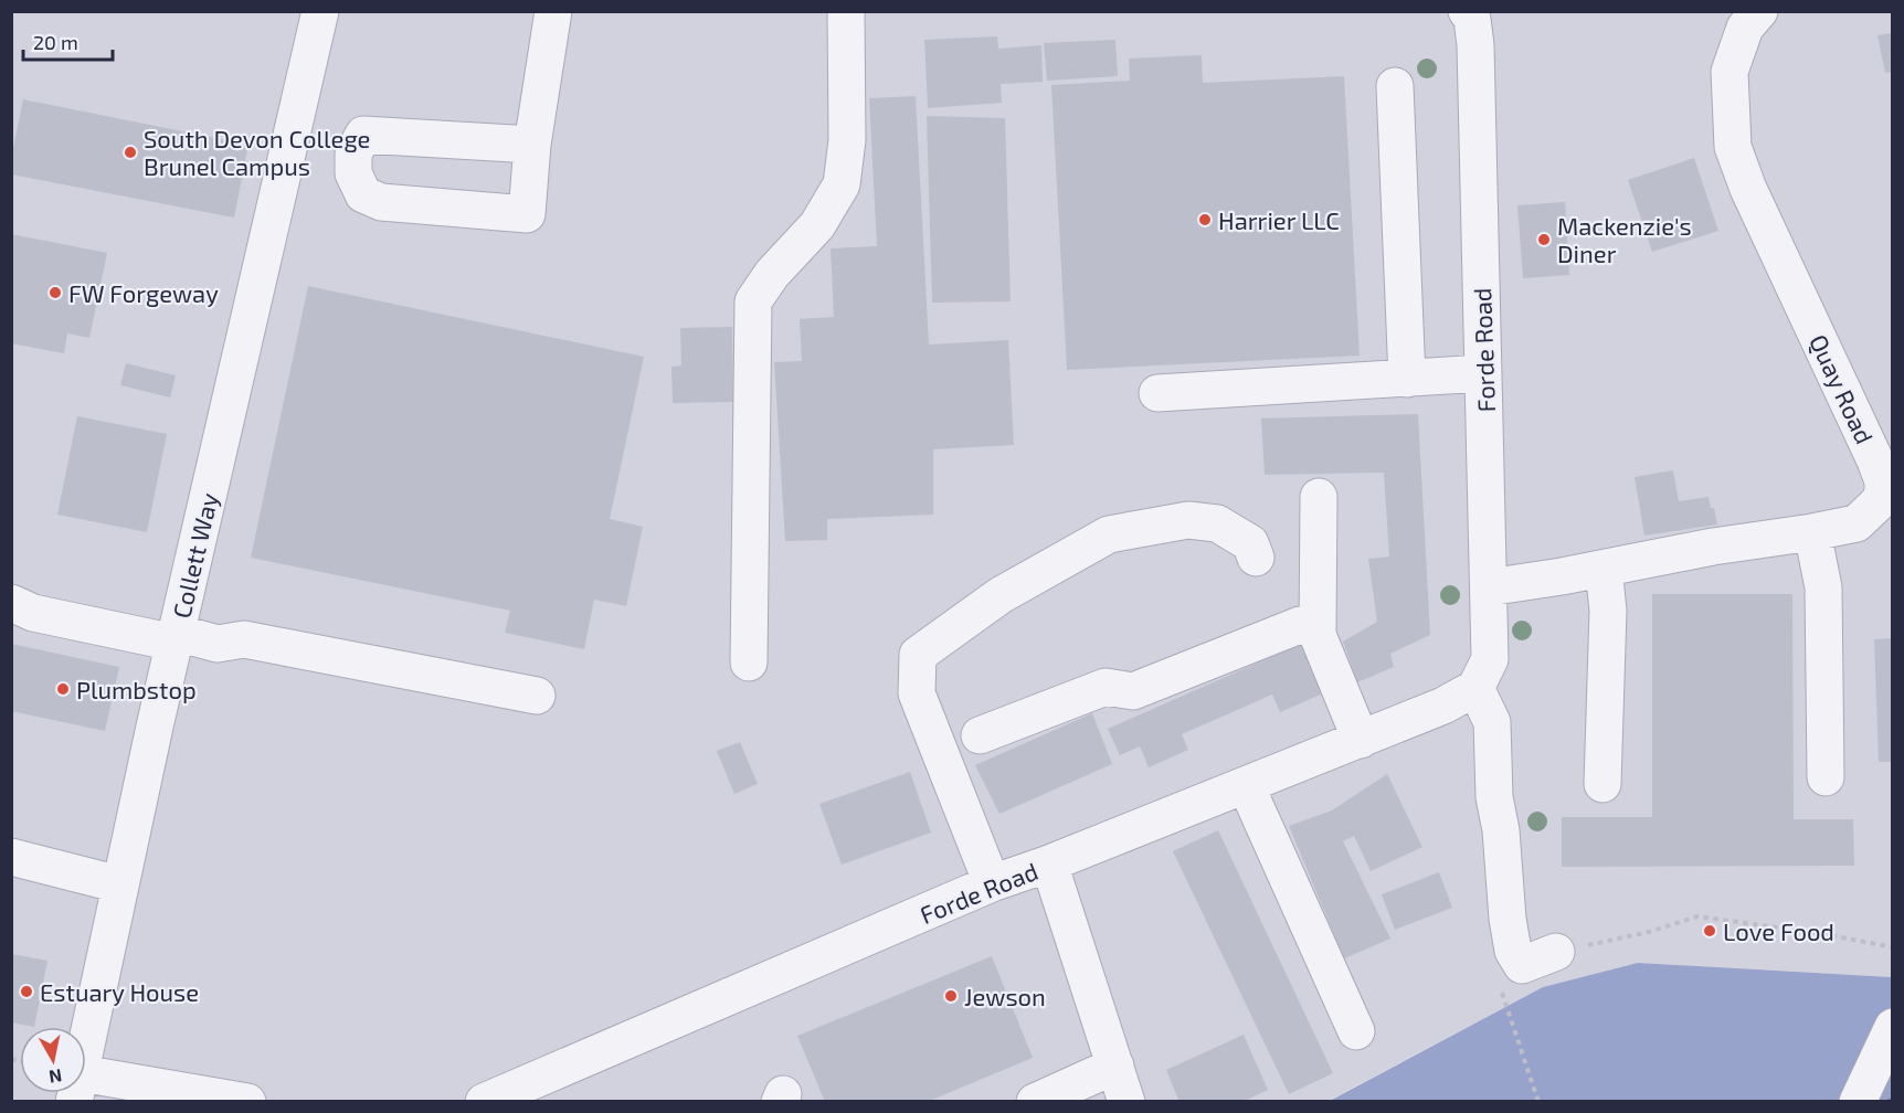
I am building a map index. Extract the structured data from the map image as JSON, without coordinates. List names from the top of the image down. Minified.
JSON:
{"streets":{"street":["Forde Road","Quay Road","Collett Way"]},"crossings":[["Forde Road","Quay Road"]],"places":["South Devon College Brunel Campus","Harrier LLC","Mackenzie's Diner","FW Forgeway","Plumbstop","Love Food","Estuary House","Jewson"],"scale_bar":"20 m","north":"bottom"}
